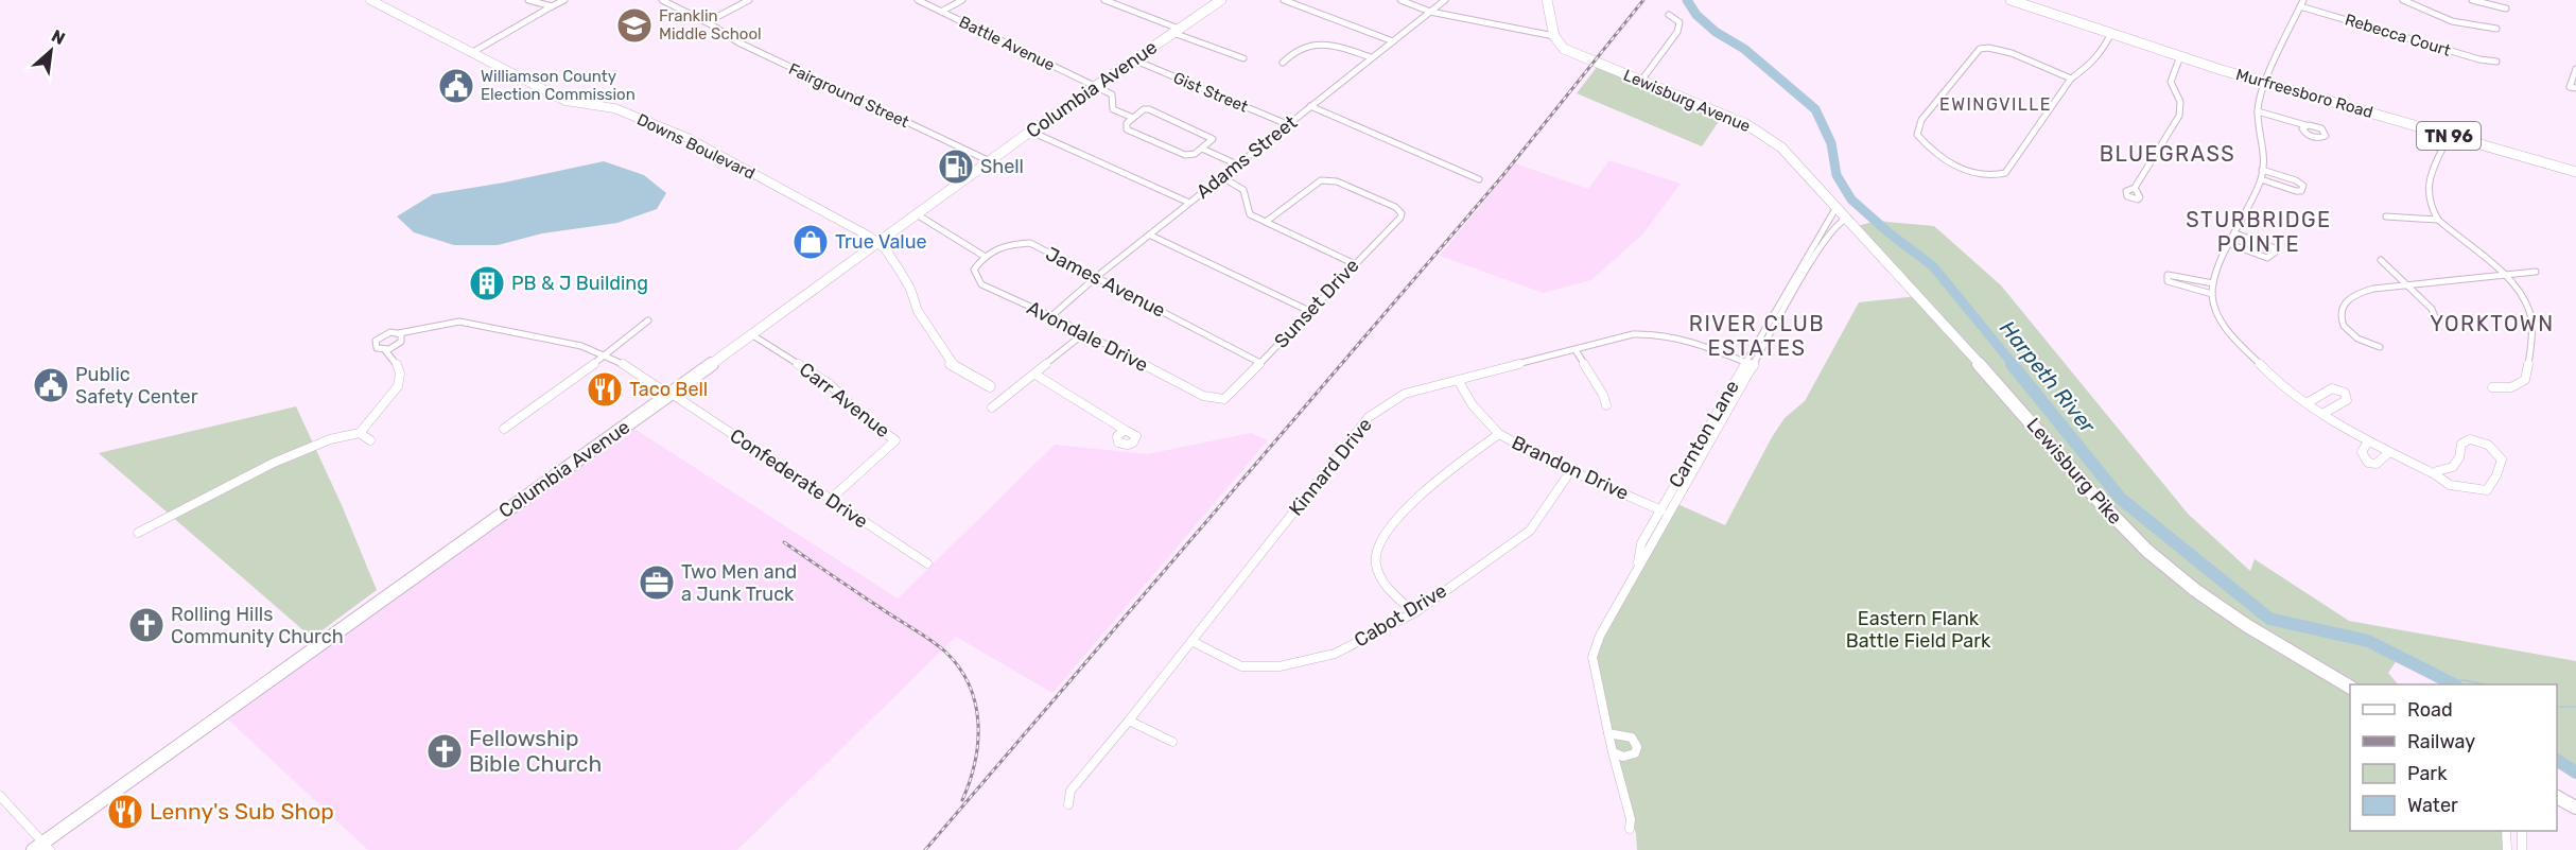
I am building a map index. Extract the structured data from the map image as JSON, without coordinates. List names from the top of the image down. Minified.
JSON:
{"streets":{"main road":["Columbia Avenue","Murfreesboro Road","Lewisburg Avenue","TN 96","Lewisburg Pike"],"street":["Rebecca Court","Battle Avenue","Gist Street","Fairground Street","Downs Boulevard","Adams Street","James Avenue","Sunset Drive","Avondale Drive","Carr Avenue","Carnton Lane","Kinnard Drive","Brandon Drive","Confederate Drive","Cabot Drive"]},"crossings":[["Battle Avenue","Columbia Avenue"],["Columbia Avenue","Gist Street"],["Columbia Avenue","Fairground Street"],["Columbia Avenue","Downs Boulevard"],["Columbia Avenue","Carr Avenue"],["Columbia Avenue","Confederate Drive"],["Gist Street","Adams Street"],["Lewisburg Avenue","Carnton Lane"],["Lewisburg Avenue","Lewisburg Pike"],["Adams Street","James Avenue"],["Adams Street","Avondale Drive"],["James Avenue","Sunset Drive"],["James Avenue","Avondale Drive"],["Sunset Drive","Avondale Drive"],["Carr Avenue","Confederate Drive"],["Carnton Lane","Kinnard Drive"],["Carnton Lane","Brandon Drive"],["Carnton Lane","Lewisburg Pike"],["Kinnard Drive","Brandon Drive"],["Kinnard Drive","Cabot Drive"],["Brandon Drive","Cabot Drive"]],"districts":["EWINGVILLE","BLUEGRASS","STURBRIDGE POINTE","RIVER CLUB ESTATES","YORKTOWN"],"water":["Harpeth River"],"parks":["Eastern Flank Battle Field Park"],"places":{"school or university":["Franklin Middle School"],"public building":["Williamson County Election Commission","Public Safety Center"],"fuel station":["Shell"],"shop":["True Value"],"building":["PB & J Building"],"restaurant":["Taco Bell","Lenny's Sub Shop"],"office":["Two Men and a Junk Truck"],"church":["Rolling Hills Community Church","Fellowship Bible Church"]},"legend":["Road","Railway","Park","Water"],"north":"top right"}
